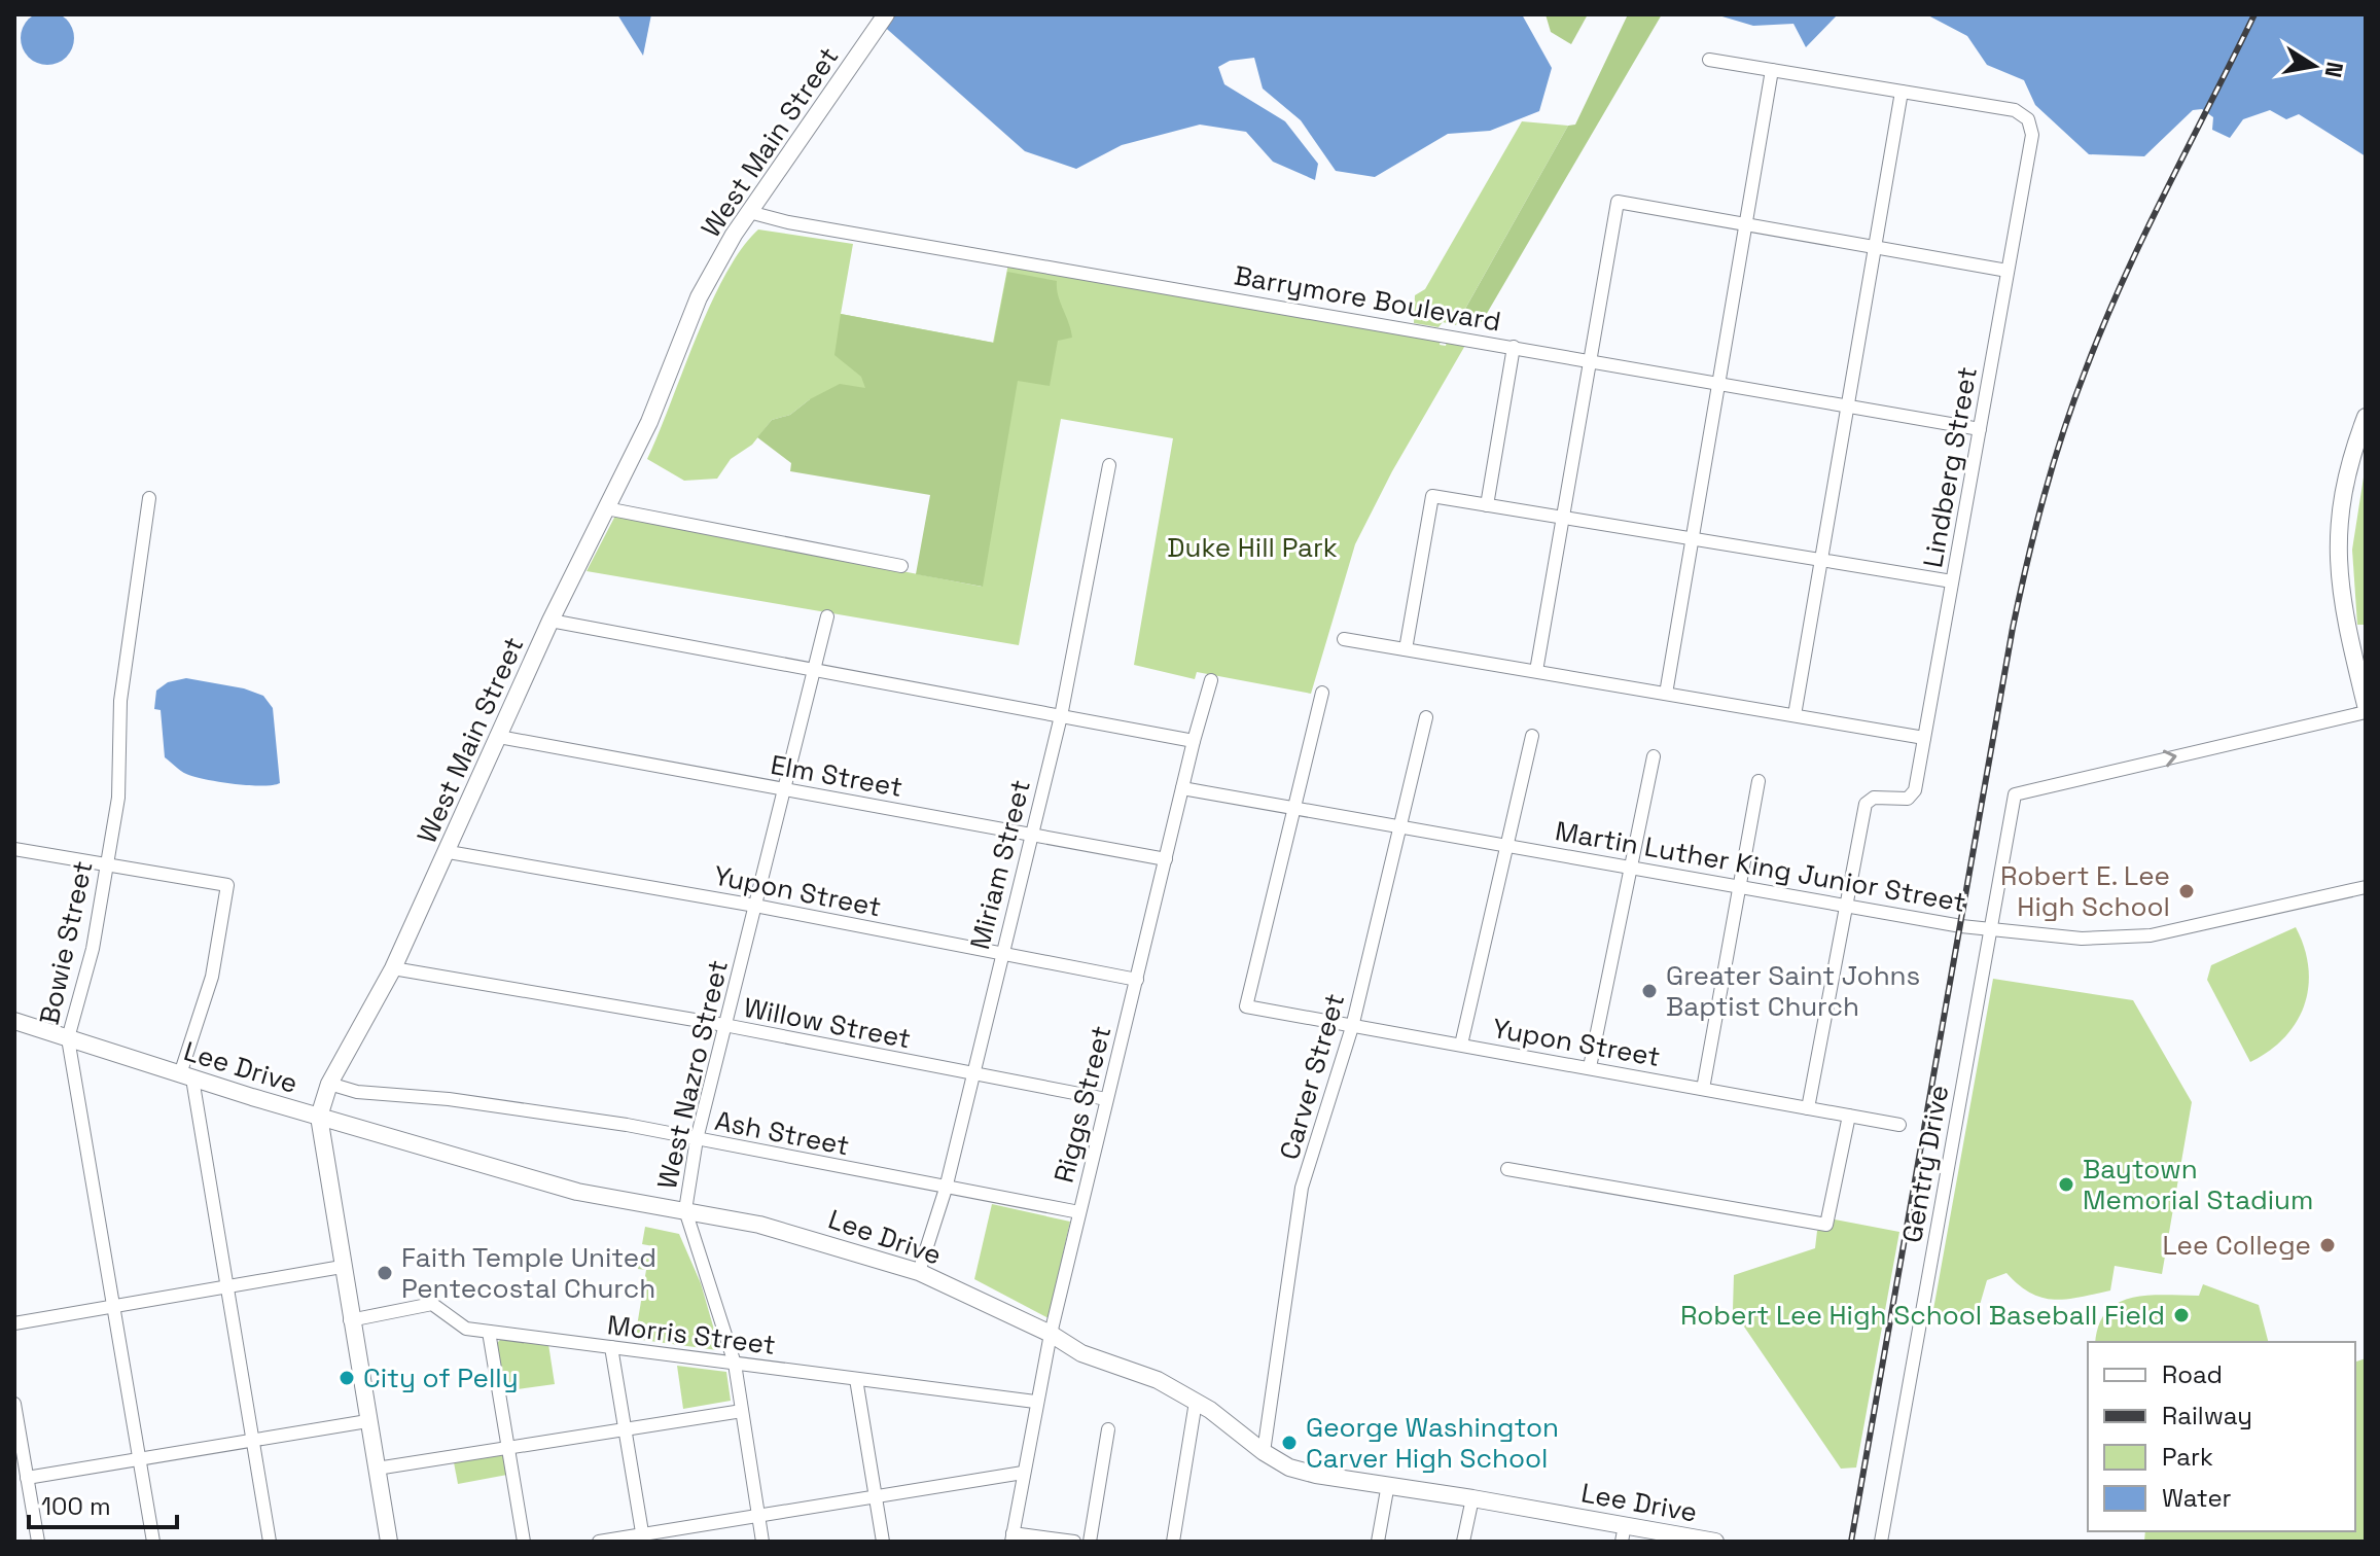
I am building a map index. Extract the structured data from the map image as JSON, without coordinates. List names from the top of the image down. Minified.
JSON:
{"streets":{"main road":["West Main Street","Lee Drive"],"street":["Barrymore Boulevard","Lindberg Street","Elm Street","Miriam Street","Martin Luther King Junior Street","Yupon Street","Bowie Street","Willow Street","West Nazro Street","Carver Street","Riggs Street","Ash Street","Gentry Drive","Morris Street"]},"crossings":[["West Main Street","Barrymore Boulevard"],["West Main Street","Elm Street"],["West Main Street","Yupon Street"],["West Main Street","Willow Street"],["West Main Street","Lee Drive"],["West Main Street","Ash Street"],["West Main Street","Morris Street"],["Barrymore Boulevard","Lindberg Street"],["Lindberg Street","Martin Luther King Junior Street"],["Elm Street","Miriam Street"],["Elm Street","West Nazro Street"],["Elm Street","Riggs Street"],["Miriam Street","Yupon Street"],["Miriam Street","Willow Street"],["Miriam Street","Lee Drive"],["Miriam Street","Ash Street"],["Martin Luther King Junior Street","Yupon Street"],["Martin Luther King Junior Street","Carver Street"],["Martin Luther King Junior Street","Riggs Street"],["Martin Luther King Junior Street","Gentry Drive"],["Yupon Street","West Nazro Street"],["Yupon Street","Carver Street"],["Yupon Street","Riggs Street"],["Bowie Street","Lee Drive"],["Willow Street","West Nazro Street"],["Willow Street","Riggs Street"],["Lee Drive","West Nazro Street"],["Lee Drive","Carver Street"],["Lee Drive","Riggs Street"],["West Nazro Street","Ash Street"],["West Nazro Street","Morris Street"],["Riggs Street","Ash Street"],["Riggs Street","Morris Street"]],"one_way":["Gentry Drive"],"parks":["Duke Hill Park"],"places":["Robert E. Lee High School","Greater Saint Johns Baptist Church","Baytown Memorial Stadium","Lee College","Faith Temple United Pentecostal Church","Robert Lee High School Baseball Field","City of Pelly","George Washington Carver High School"],"legend":["Road","Railway","Park","Water"],"scale_bar":"100 m","north":"right"}
